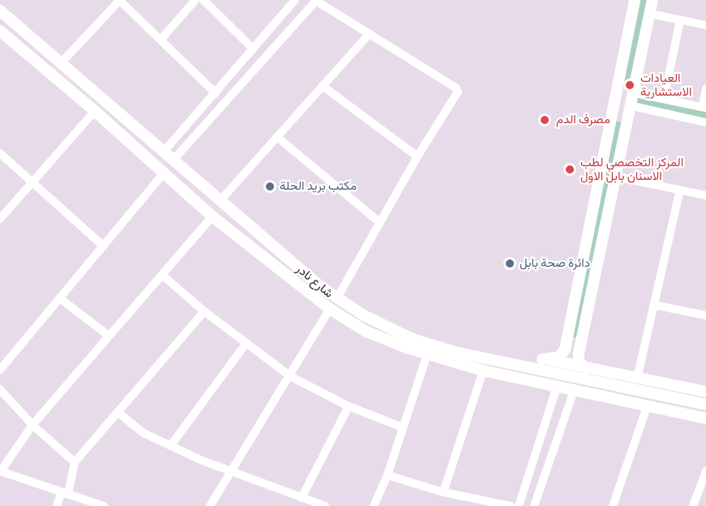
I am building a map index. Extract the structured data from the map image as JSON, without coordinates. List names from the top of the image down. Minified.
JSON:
{"streets":{"main road":["شارع نادر"]},"places":["العيادات الاستشارية","مصرف الدم","المركز التخصصي لطب الاسنان بابل الاول","مكتب بريد الحلة","دائرة صحة بابل"]}
